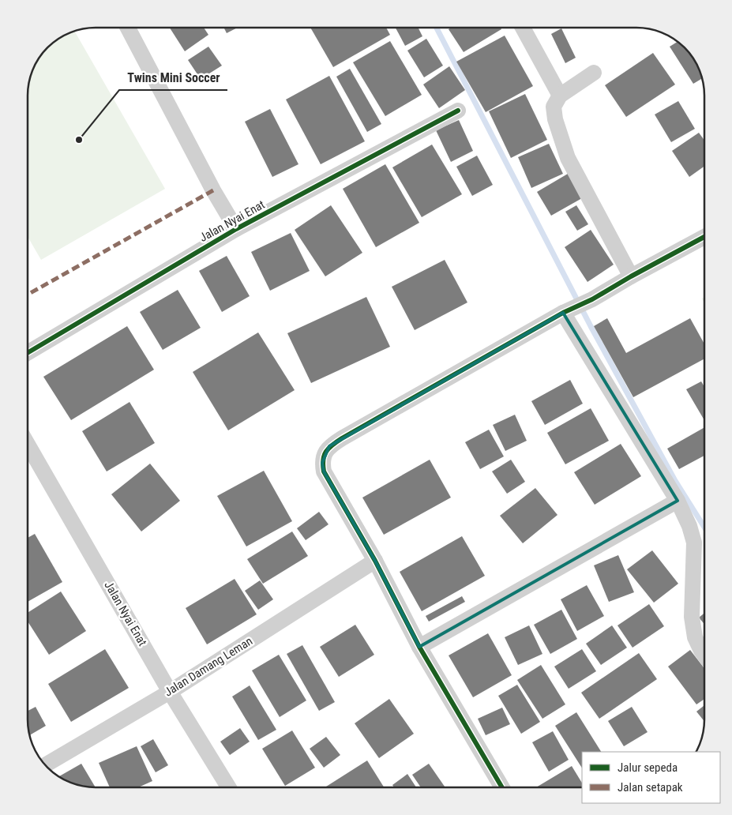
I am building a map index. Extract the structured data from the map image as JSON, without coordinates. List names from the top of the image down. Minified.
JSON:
{"streets":{"street":["Jalan Nyai Enat","Jalan Damang Leman"]},"crossings":[["Jalan Nyai Enat","Jalan Damang Leman"]],"places":["Twins Mini Soccer"],"legend":["Jalur sepeda","Jalan setapak"]}
